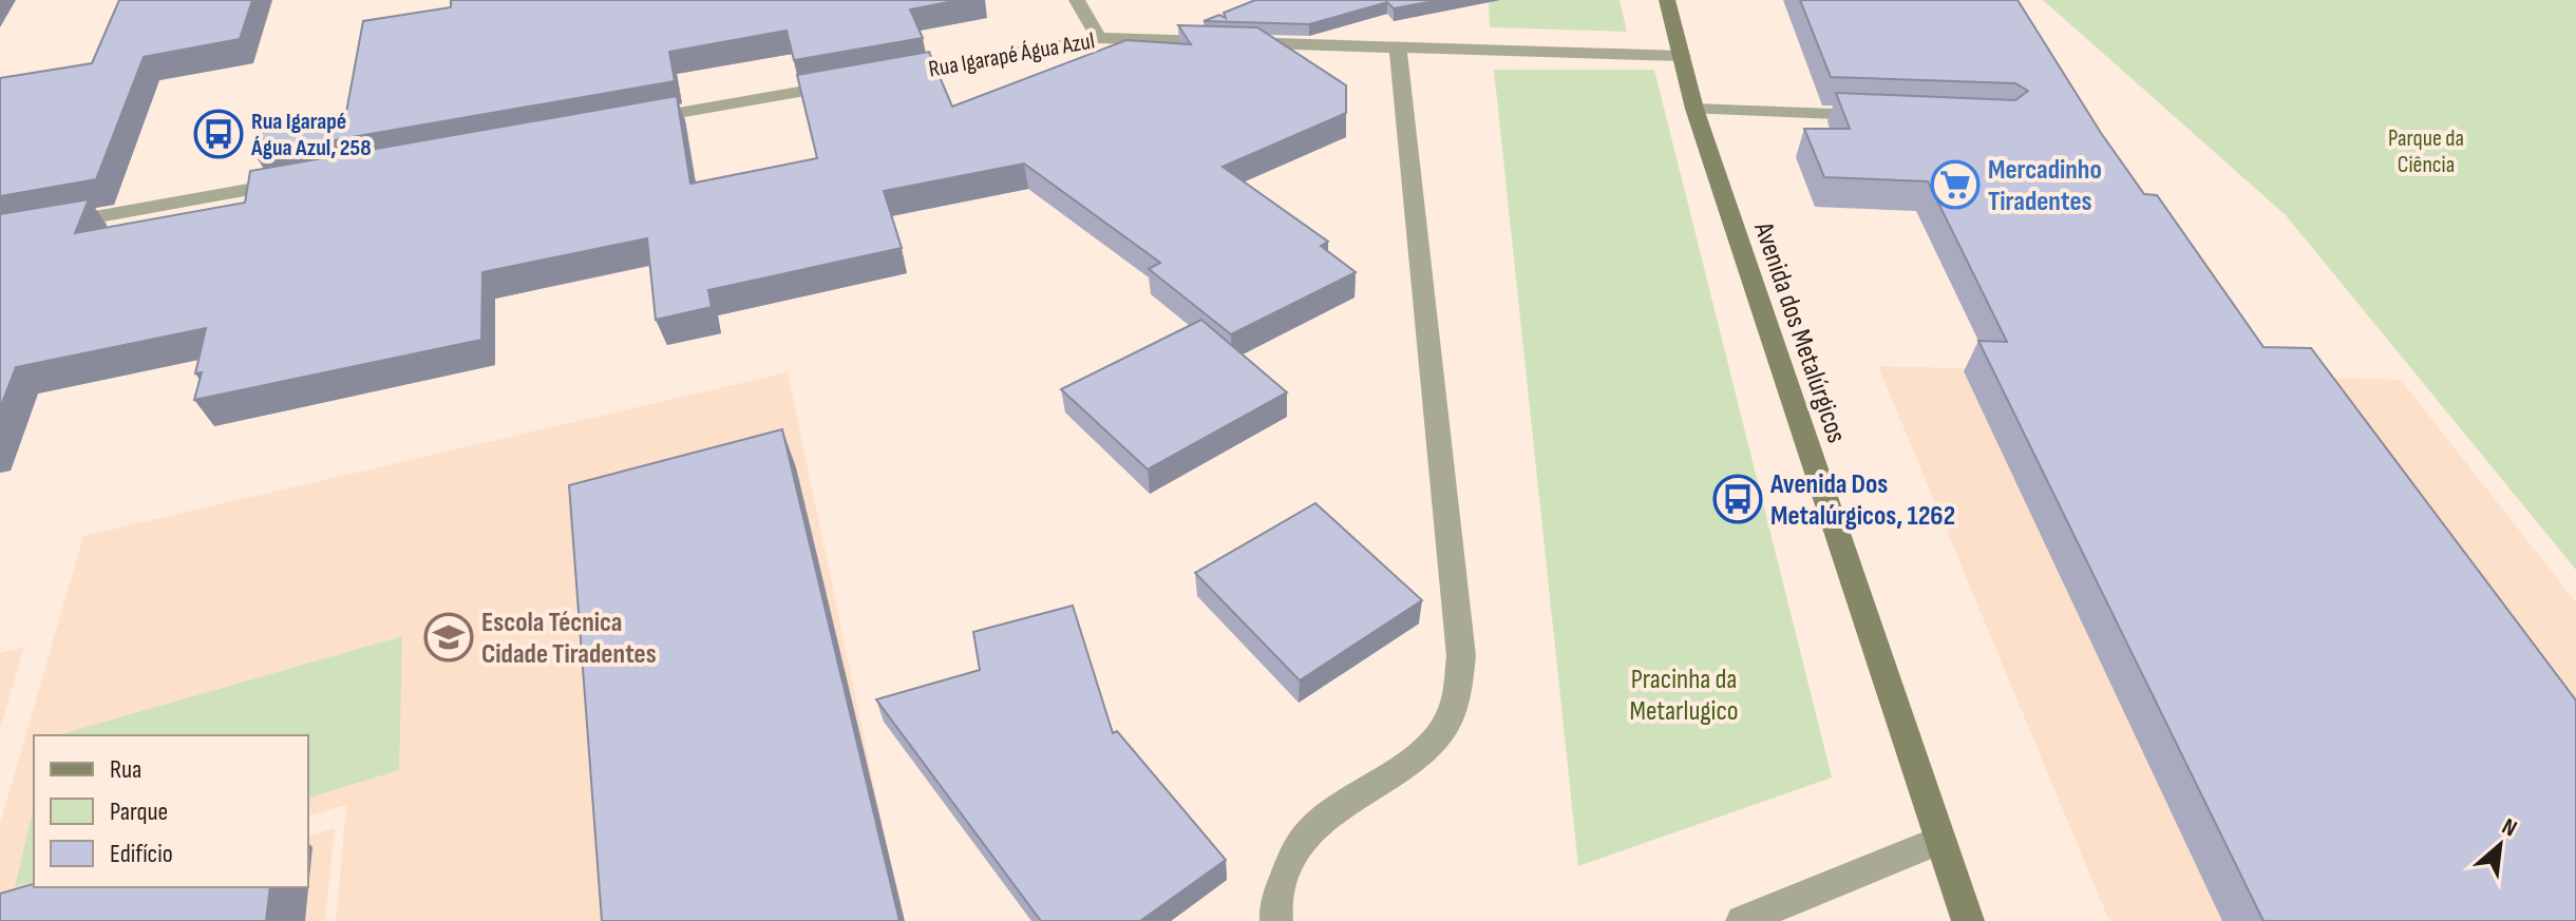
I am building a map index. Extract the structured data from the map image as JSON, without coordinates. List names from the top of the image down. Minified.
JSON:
{"streets":{"main road":["Avenida dos Metalúrgicos"],"street":["Rua Igarapé Água Azul"]},"crossings":[["Rua Igarapé Água Azul","Avenida dos Metalúrgicos"]],"parks":["Parque da Ciência","Pracinha da Metarlugico"],"places":{"bus stop":["Rua Igarapé Água Azul, 258","Avenida Dos Metalúrgicos, 1262"],"supermarket":["Mercadinho Tiradentes"],"school or university":["Escola Técnica Cidade Tiradentes"]},"legend":["Rua","Parque","Edifício"],"north":"top right"}
